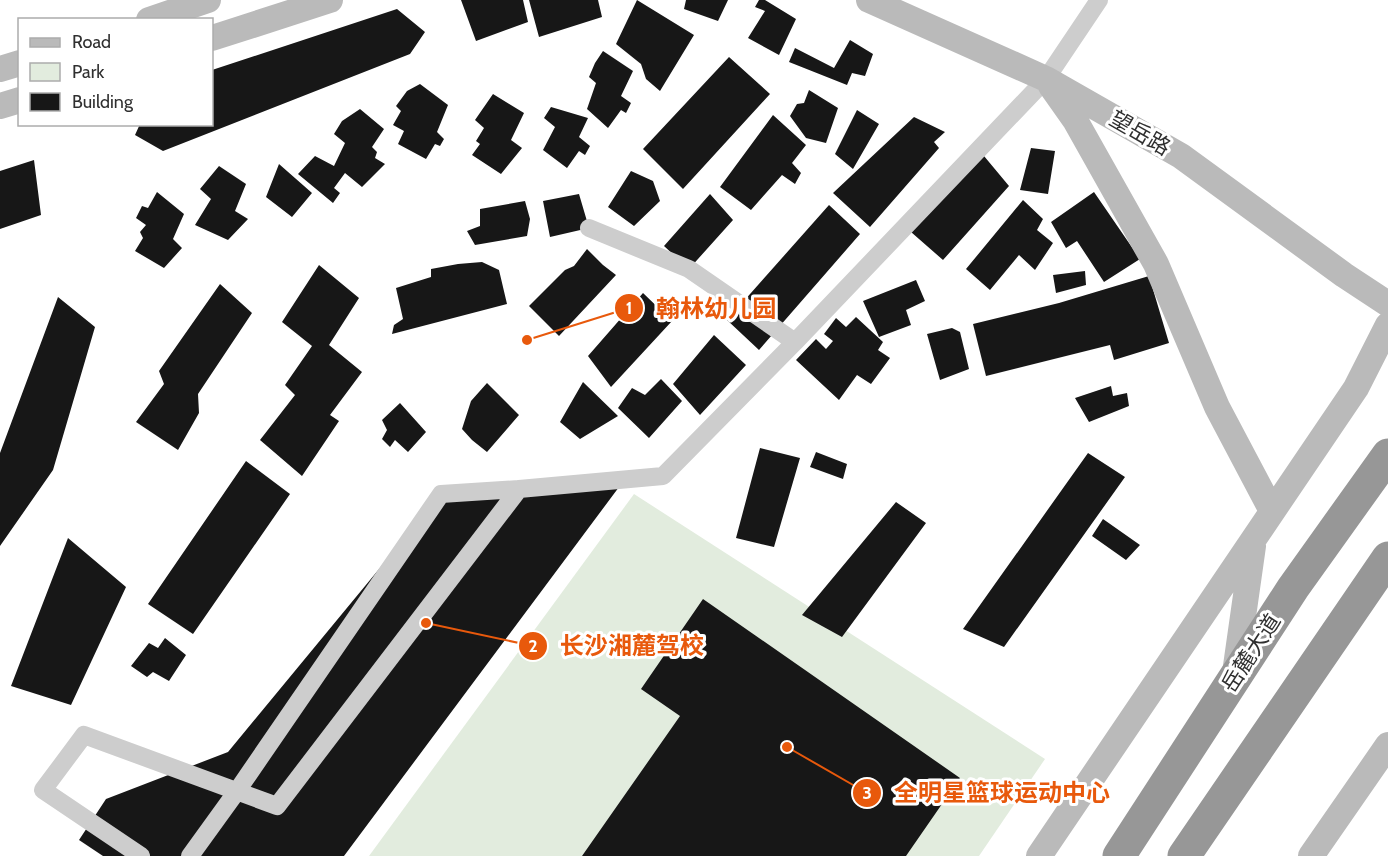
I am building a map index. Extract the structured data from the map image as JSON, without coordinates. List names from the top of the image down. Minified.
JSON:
{"streets":{"highway":["岳麓大道"],"street":["望岳路"]},"places":["翰林幼儿园","长沙湘麓驾校","全明星篮球运动中心"],"legend":["Road","Park","Building"]}
